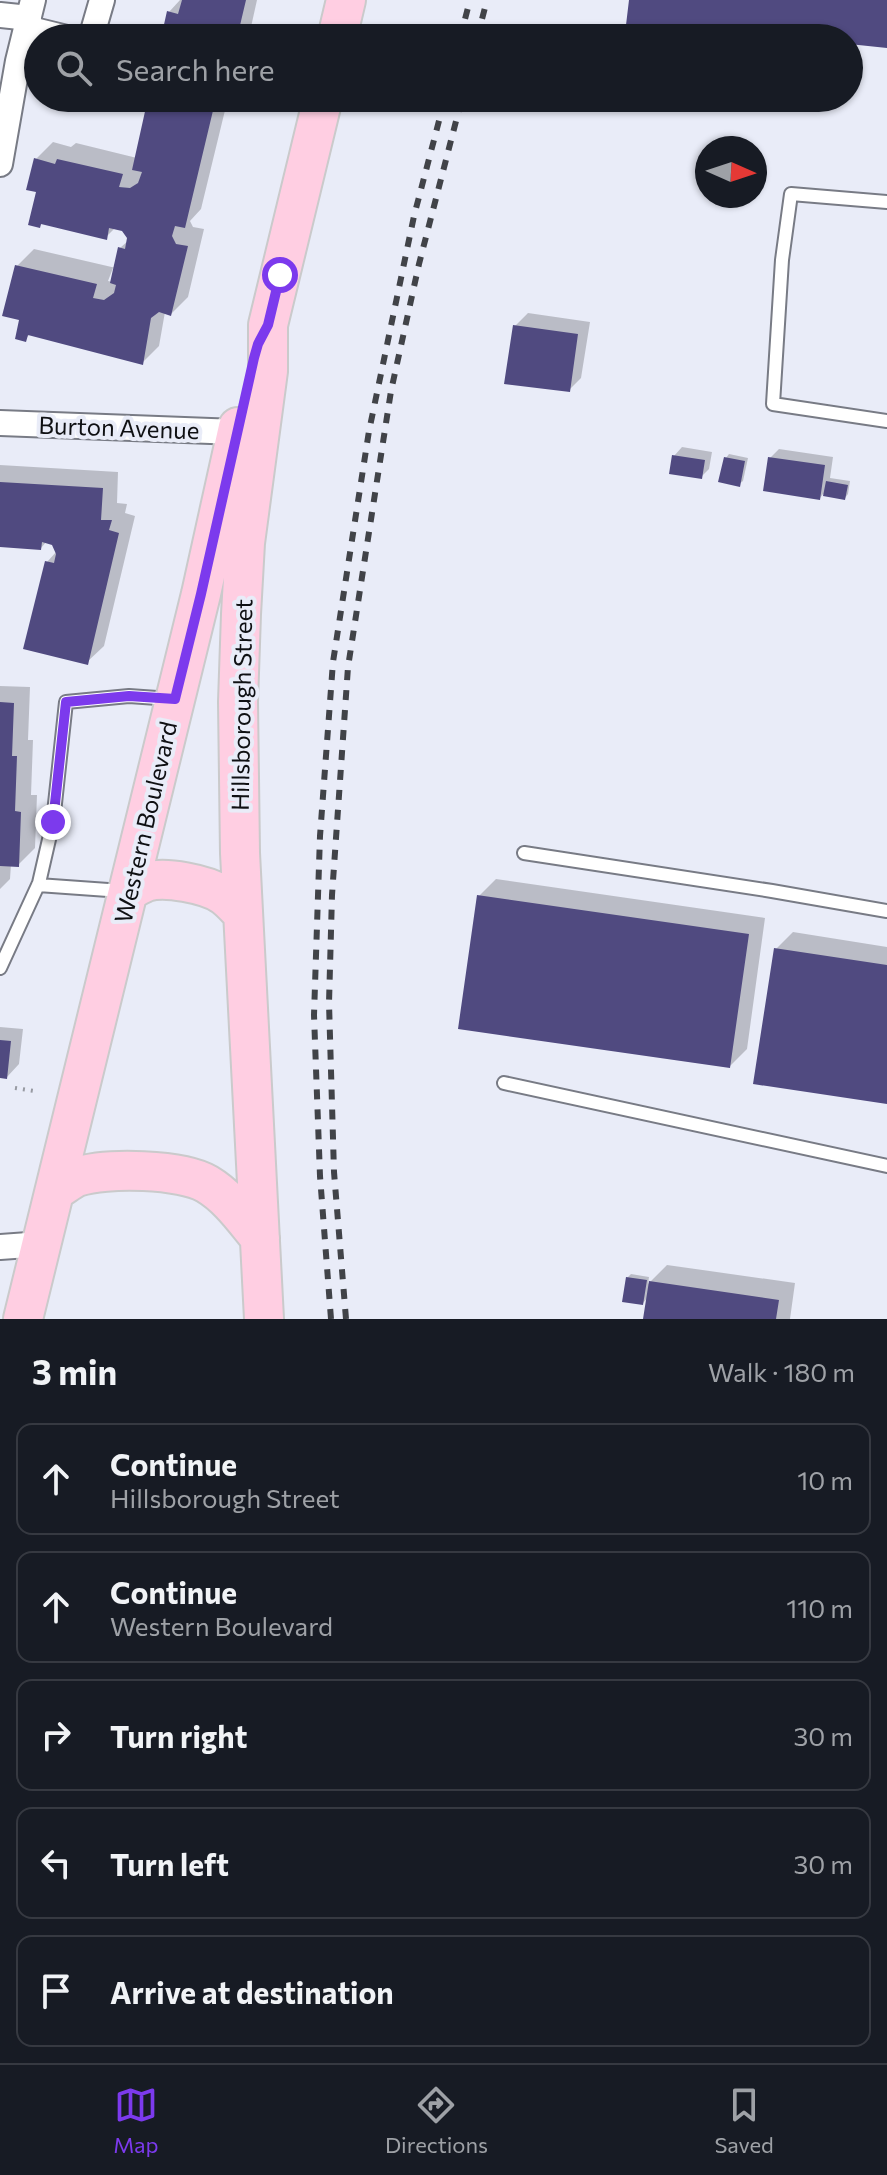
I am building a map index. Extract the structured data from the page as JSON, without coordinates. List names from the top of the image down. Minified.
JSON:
{"streets":{"main road":["Hillsborough Street","Western Boulevard"],"street":["Burton Avenue"]},"crossings":[["Burton Avenue","Western Boulevard"],["Hillsborough Street","Western Boulevard"]],"north":"right","page":{"search":"Search here","heading":["3 min","Walk · 180 m"],"list":[["Continue","Hillsborough Street","10 m"],["Continue","Western Boulevard","110 m"],["Turn right","30 m"],["Turn left","30 m"],"Arrive at destination"],"nav":["Map","Directions","Saved"]}}
